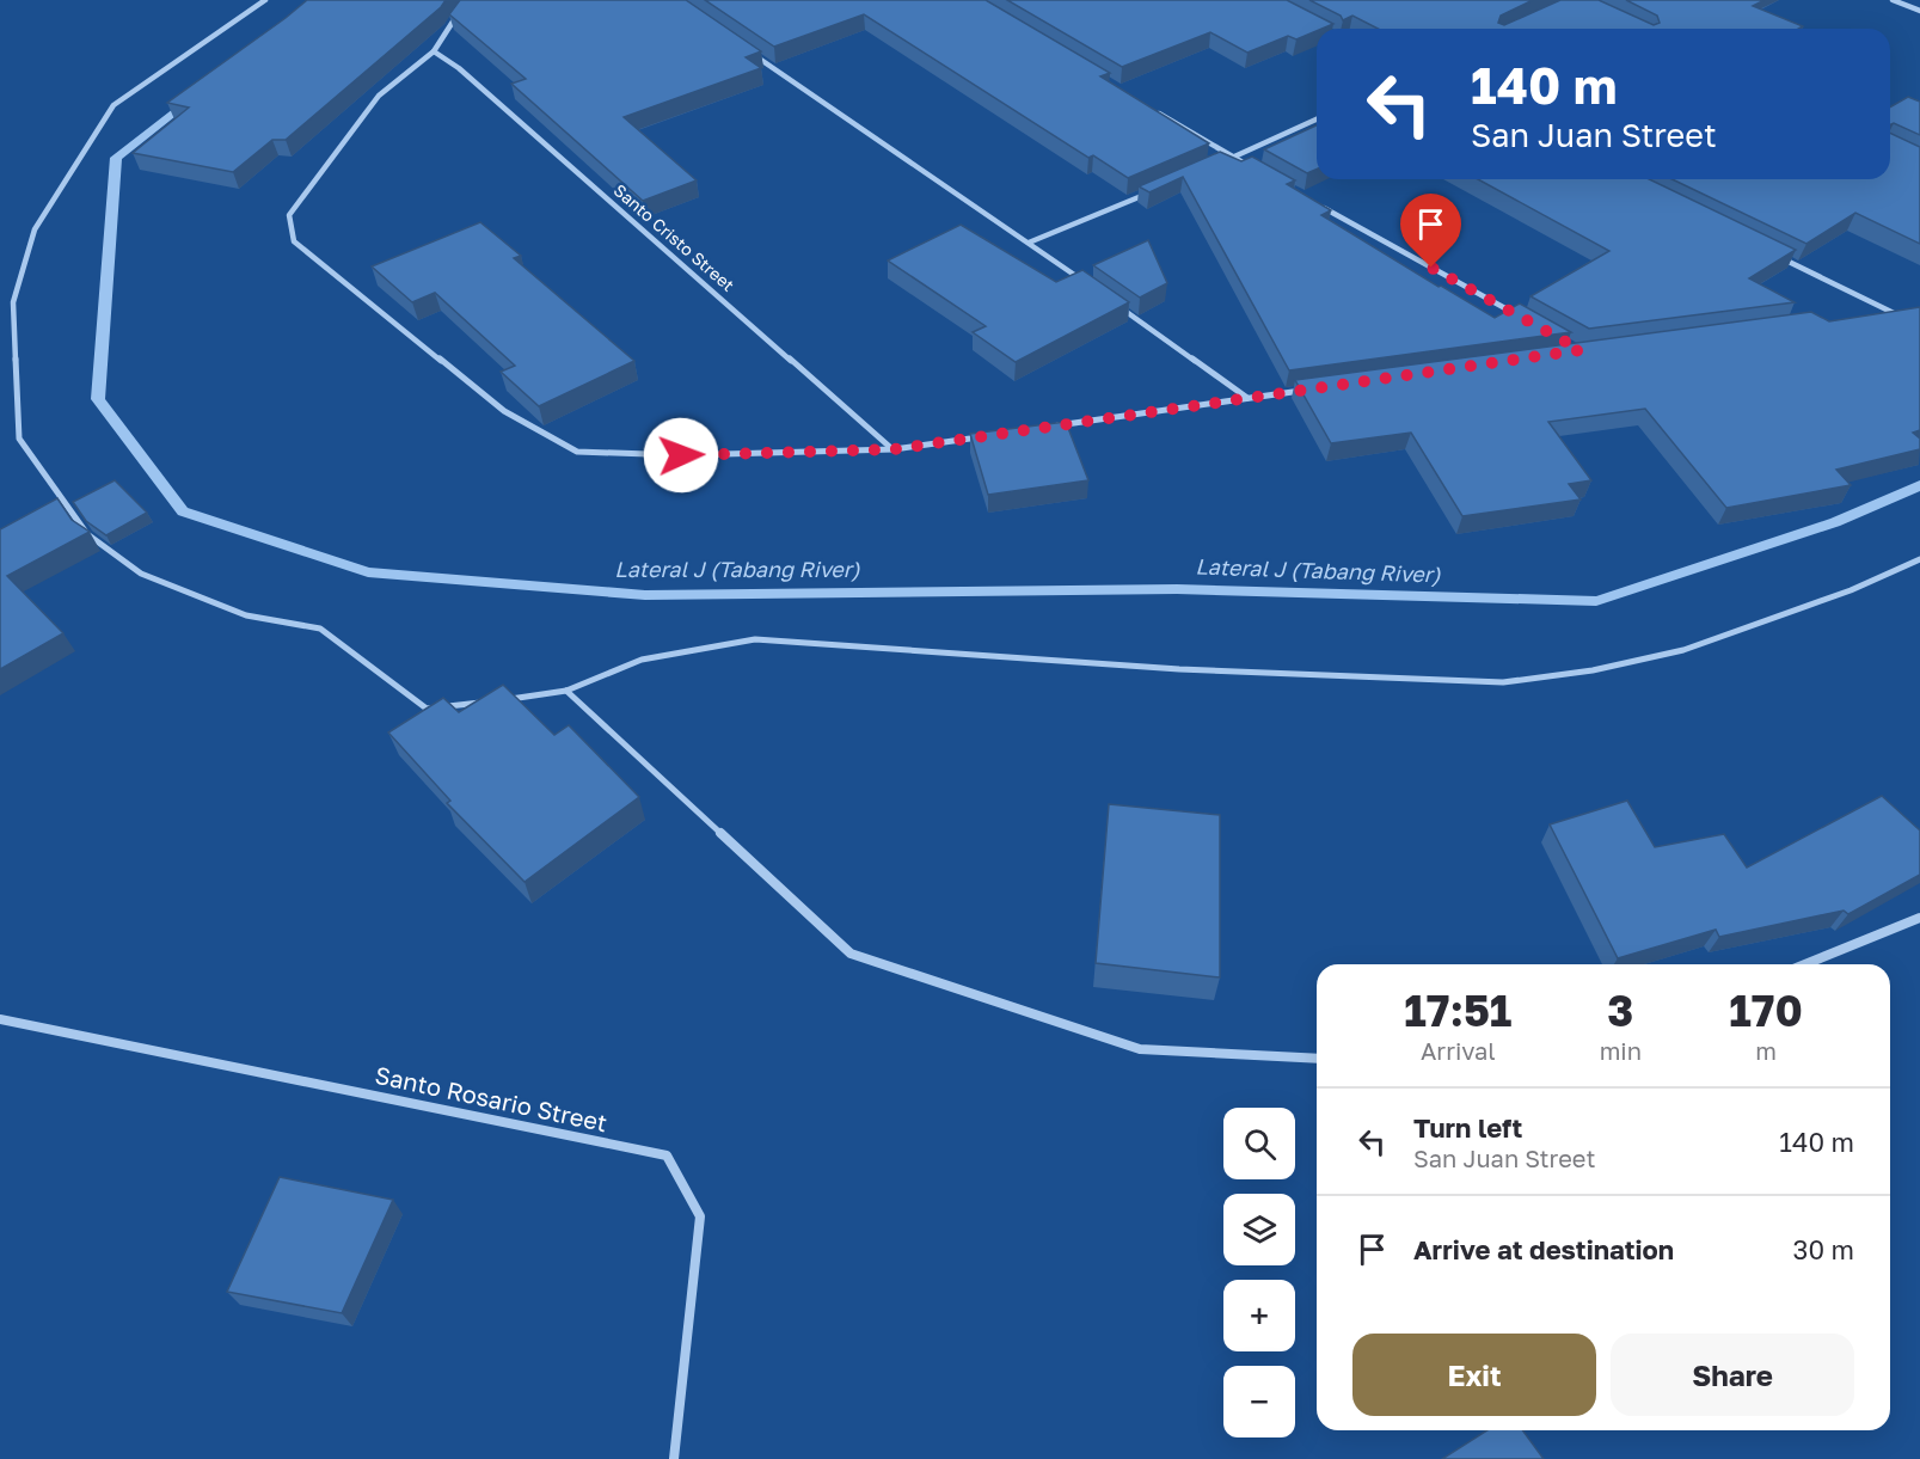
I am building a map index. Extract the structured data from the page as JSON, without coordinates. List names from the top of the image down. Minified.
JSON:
{"streets":{"street":["Santo Cristo Street","Santo Rosario Street"]},"water":["Lateral J (Tabang River)"],"page":{"turn":["140 m","San Juan Street"],"eta":["17:51","Arrival","3","min","170","m"],"list":[{"name":"Turn left","note":"San Juan Street","value":"140 m"},{"name":"Arrive at destination","value":"30 m"}],"map_buttons":["+","−"],"buttons":["Exit","Share"]}}
